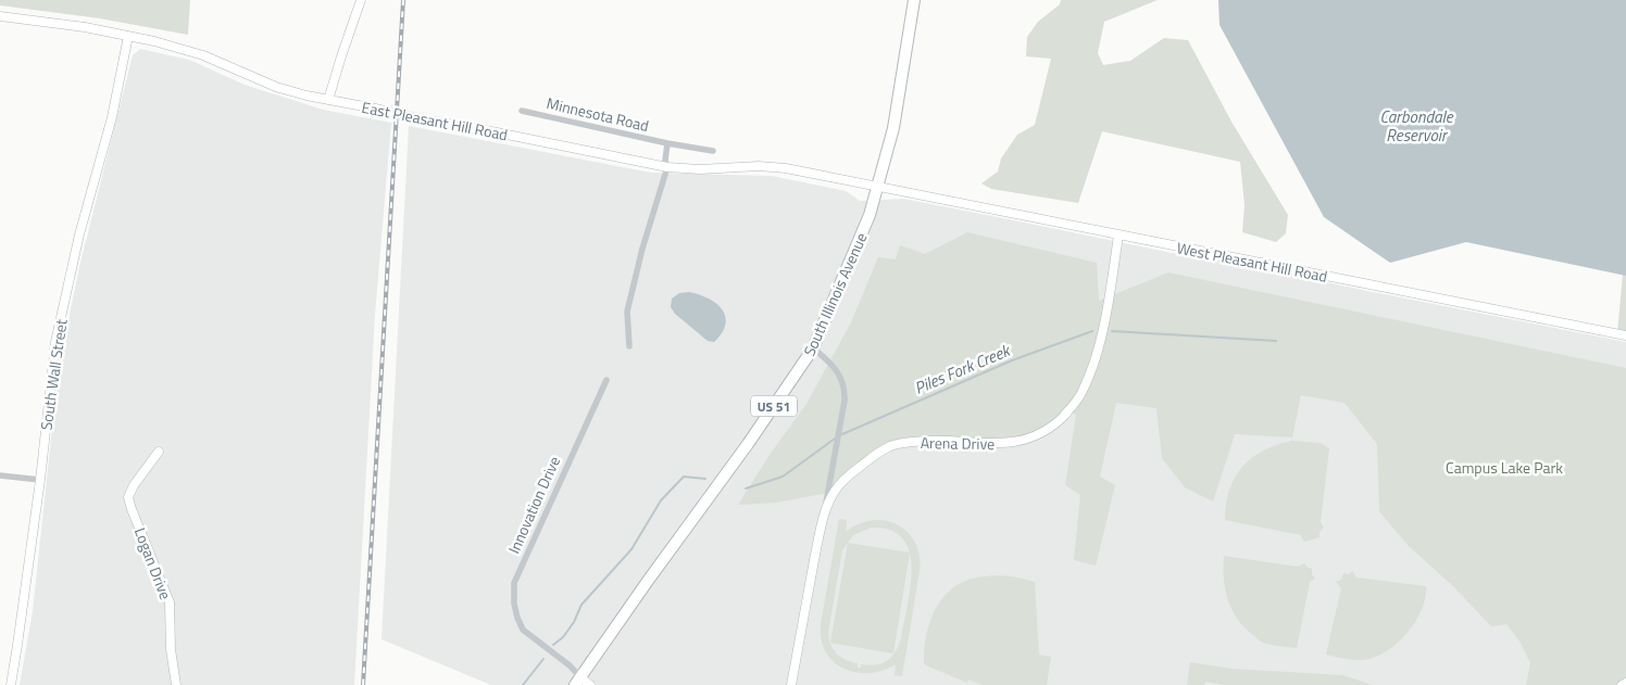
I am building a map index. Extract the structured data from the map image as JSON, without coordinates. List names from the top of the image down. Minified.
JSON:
{"streets":{"highway":["South Illinois Avenue","US 51"],"street":["Minnesota Road","East Pleasant Hill Road","West Pleasant Hill Road","South Wall Street","Arena Drive","Innovation Drive","Logan Drive"]},"crossings":[["Minnesota Road","East Pleasant Hill Road"],["East Pleasant Hill Road","West Pleasant Hill Road"],["East Pleasant Hill Road","South Illinois Avenue"],["East Pleasant Hill Road","South Wall Street"],["West Pleasant Hill Road","South Illinois Avenue"],["West Pleasant Hill Road","Arena Drive"],["South Illinois Avenue","Innovation Drive"]],"water":["Carbondale Reservoir","Piles Fork Creek"],"parks":["Campus Lake Park"]}
